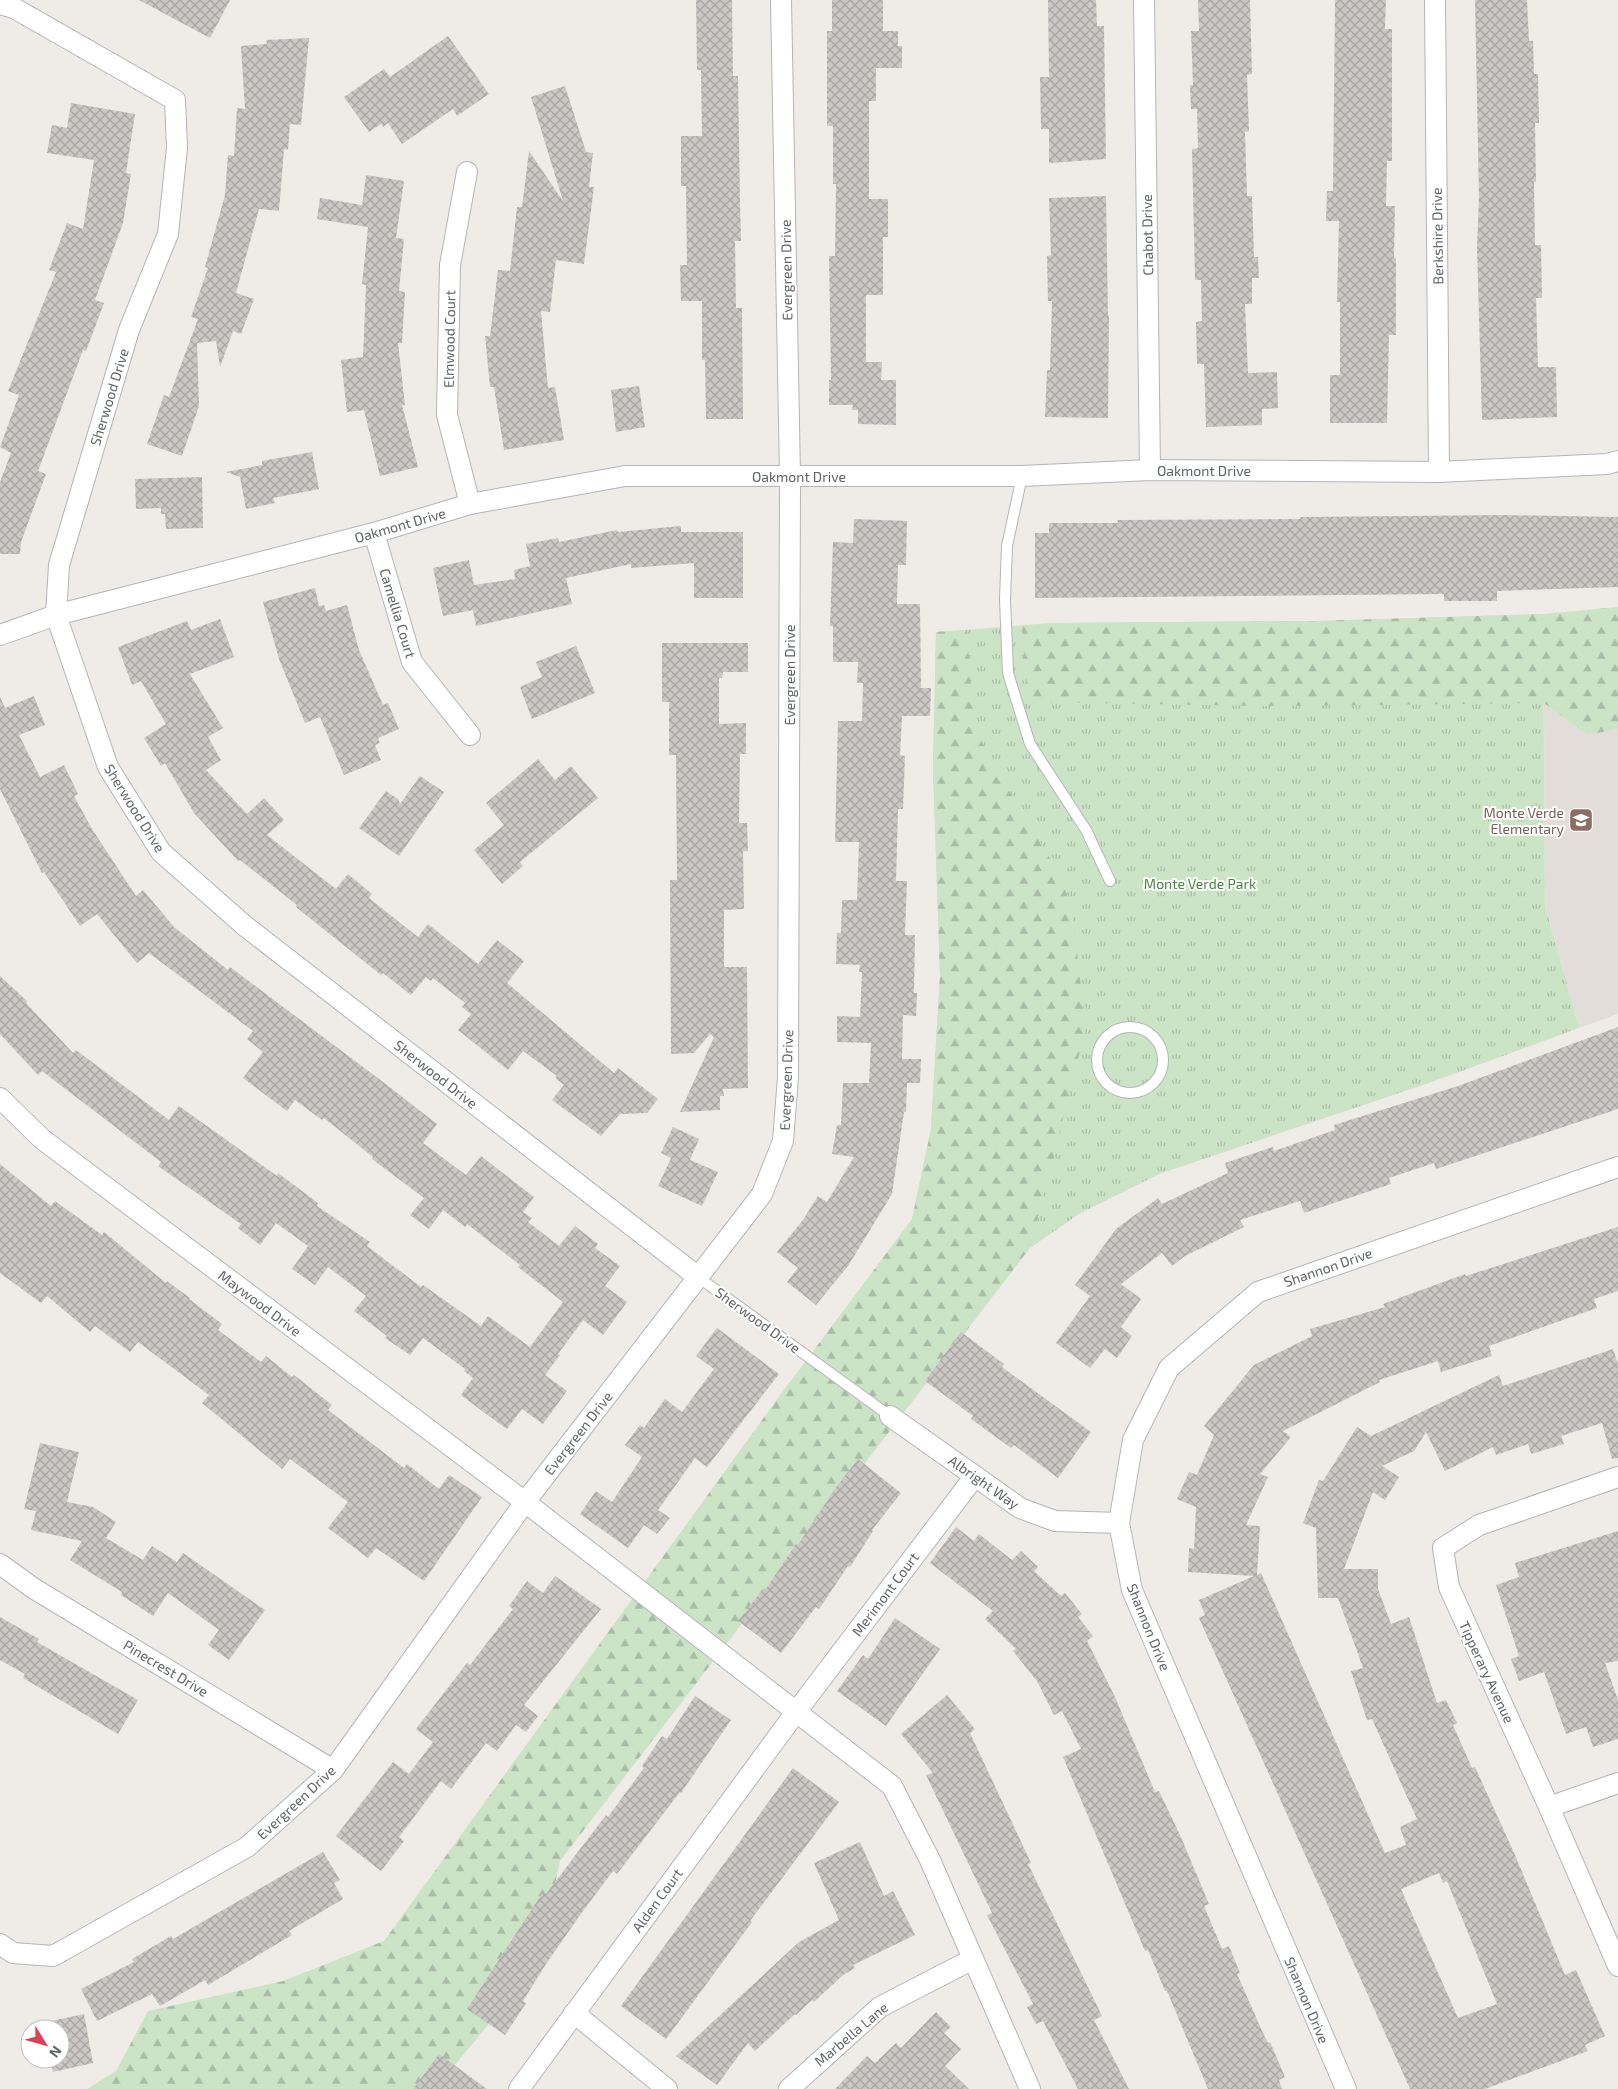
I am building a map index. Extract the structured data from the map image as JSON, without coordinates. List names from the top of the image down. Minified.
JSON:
{"streets":{"street":["Chabot Drive","Berkshire Drive","Evergreen Drive","Elmwood Court","Sherwood Drive","Oakmont Drive","Camellia Court","Shannon Drive","Maywood Drive","Albright Way","Merimont Court","Pinecrest Drive","Tipperary Avenue","Alden Court","Marbella Lane"]},"crossings":[["Chabot Drive","Oakmont Drive"],["Berkshire Drive","Oakmont Drive"],["Evergreen Drive","Sherwood Drive"],["Evergreen Drive","Oakmont Drive"],["Evergreen Drive","Maywood Drive"],["Evergreen Drive","Pinecrest Drive"],["Elmwood Court","Oakmont Drive"],["Sherwood Drive","Oakmont Drive"],["Sherwood Drive","Albright Way"],["Oakmont Drive","Camellia Court"],["Shannon Drive","Albright Way"],["Albright Way","Merimont Court"],["Merimont Court","Alden Court"]],"parks":["Monte Verde Park"],"places":{"school or university":["Monte Verde Elementary"]},"north":"bottom right"}
